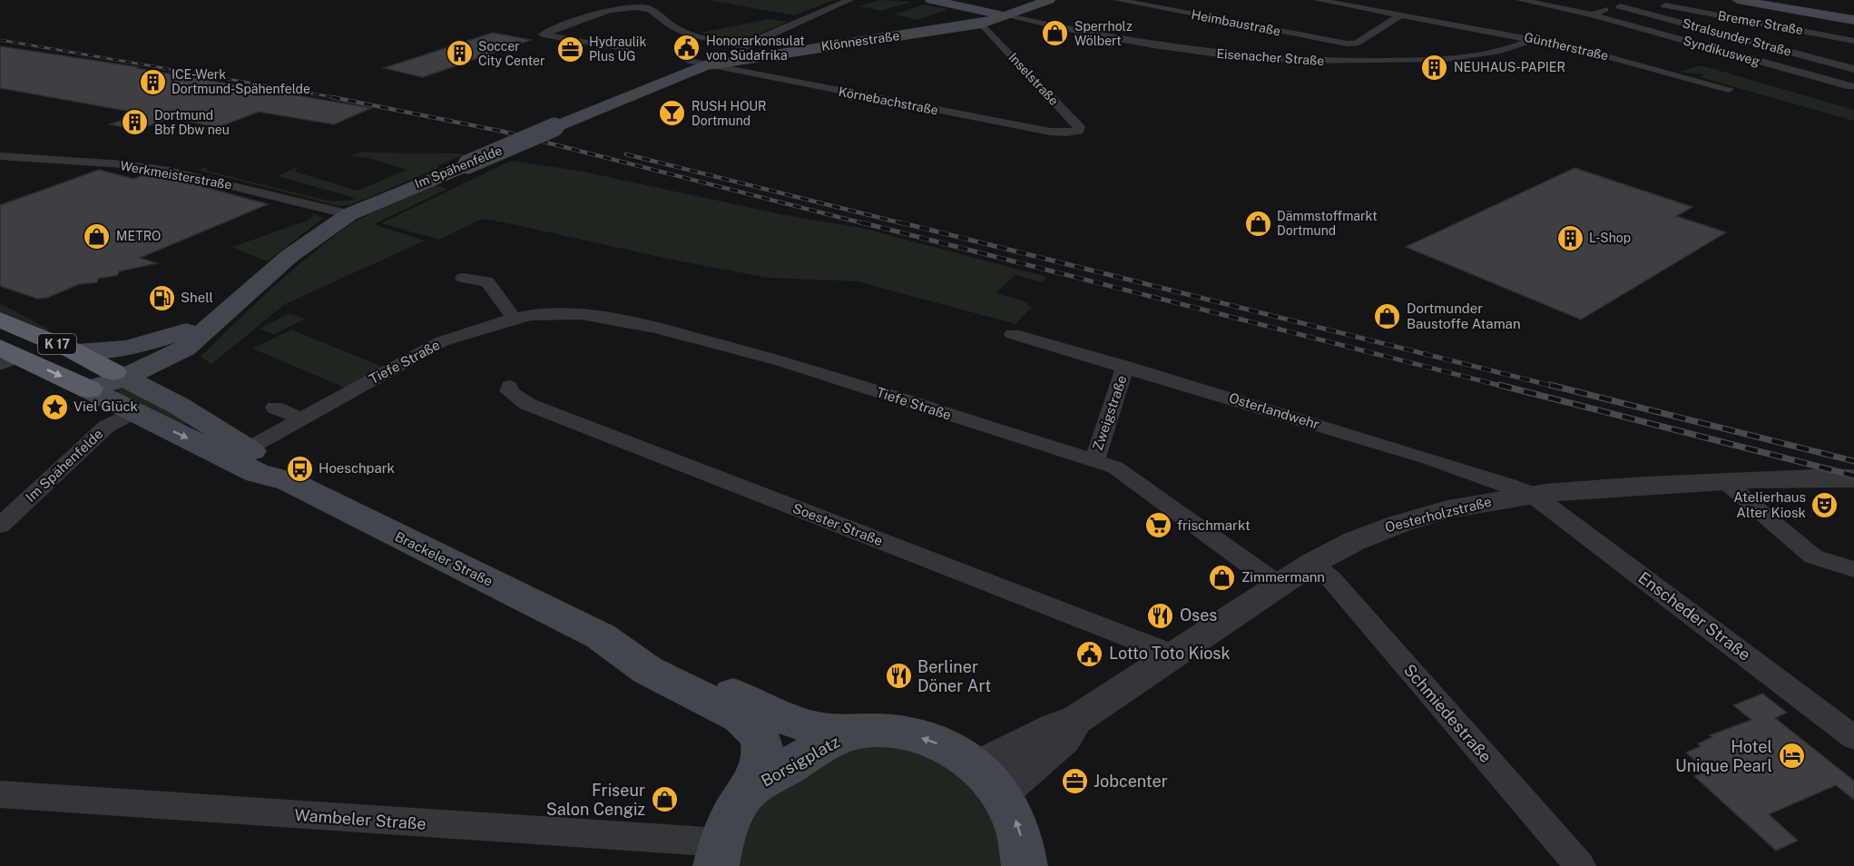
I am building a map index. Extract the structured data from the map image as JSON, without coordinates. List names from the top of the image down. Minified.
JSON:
{"streets":{"highway":["K 17","Brackeler Straße"],"main road":["Klönnestraße","Im Spähenfelde","Borsigplatz"],"street":["Heimbaustraße","Bremer Straße","Stralsunder Straße","Güntherstraße","Syndikusweg","Eisenacher Straße","Inselstraße","Körnebachstraße","Werkmeisterstraße","Tiefe Straße","Osterlandwehr","Zweigstraße","Oesterholzstraße","Soester Straße","Enscheder Straße","Schmiedestraße","Wambeler Straße"]},"crossings":[["Heimbaustraße","Güntherstraße"],["Bremer Straße","Stralsunder Straße"],["Klönnestraße","Eisenacher Straße"],["Klönnestraße","Inselstraße"],["Klönnestraße","Körnebachstraße"],["Klönnestraße","Im Spähenfelde"],["Güntherstraße","Eisenacher Straße"],["Inselstraße","Körnebachstraße"],["Körnebachstraße","Im Spähenfelde"],["Im Spähenfelde","Werkmeisterstraße"],["Im Spähenfelde","Brackeler Straße"],["Tiefe Straße","Zweigstraße"],["Tiefe Straße","Oesterholzstraße"],["Tiefe Straße","Brackeler Straße"],["Osterlandwehr","Zweigstraße"],["Osterlandwehr","Oesterholzstraße"],["Osterlandwehr","Enscheder Straße"],["Oesterholzstraße","Soester Straße"],["Oesterholzstraße","Enscheder Straße"],["Oesterholzstraße","Schmiedestraße"],["Oesterholzstraße","Borsigplatz"],["Brackeler Straße","Borsigplatz"],["Borsigplatz","Wambeler Straße"]],"one_way":["Borsigplatz"],"places":{"shop":["Sperrholz Wölbert","Dämmstoffmarkt Dortmund","METRO","Dortmunder Baustoffe Ataman","Zimmermann","Friseur Salon Cengiz"],"public building":["Honorarkonsulat von Südafrika","Lotto Toto Kiosk"],"office":["Hydraulik Plus UG","Jobcenter"],"building":["Soccer City Center","NEUHAUS-PAPIER","ICE-Werk Dortmund-Spähenfelde","Dortmund Bbf Dbw neu","L-Shop"],"bar":["RUSH HOUR Dortmund"],"fuel station":["Shell"],"place":["Viel Glück"],"bus stop":["Hoeschpark"],"theatre":["Atelierhaus Alter Kiosk"],"supermarket":["frischmarkt"],"restaurant":["Oses","Berliner Döner Art"],"hotel":["Hotel Unique Pearl"]}}
